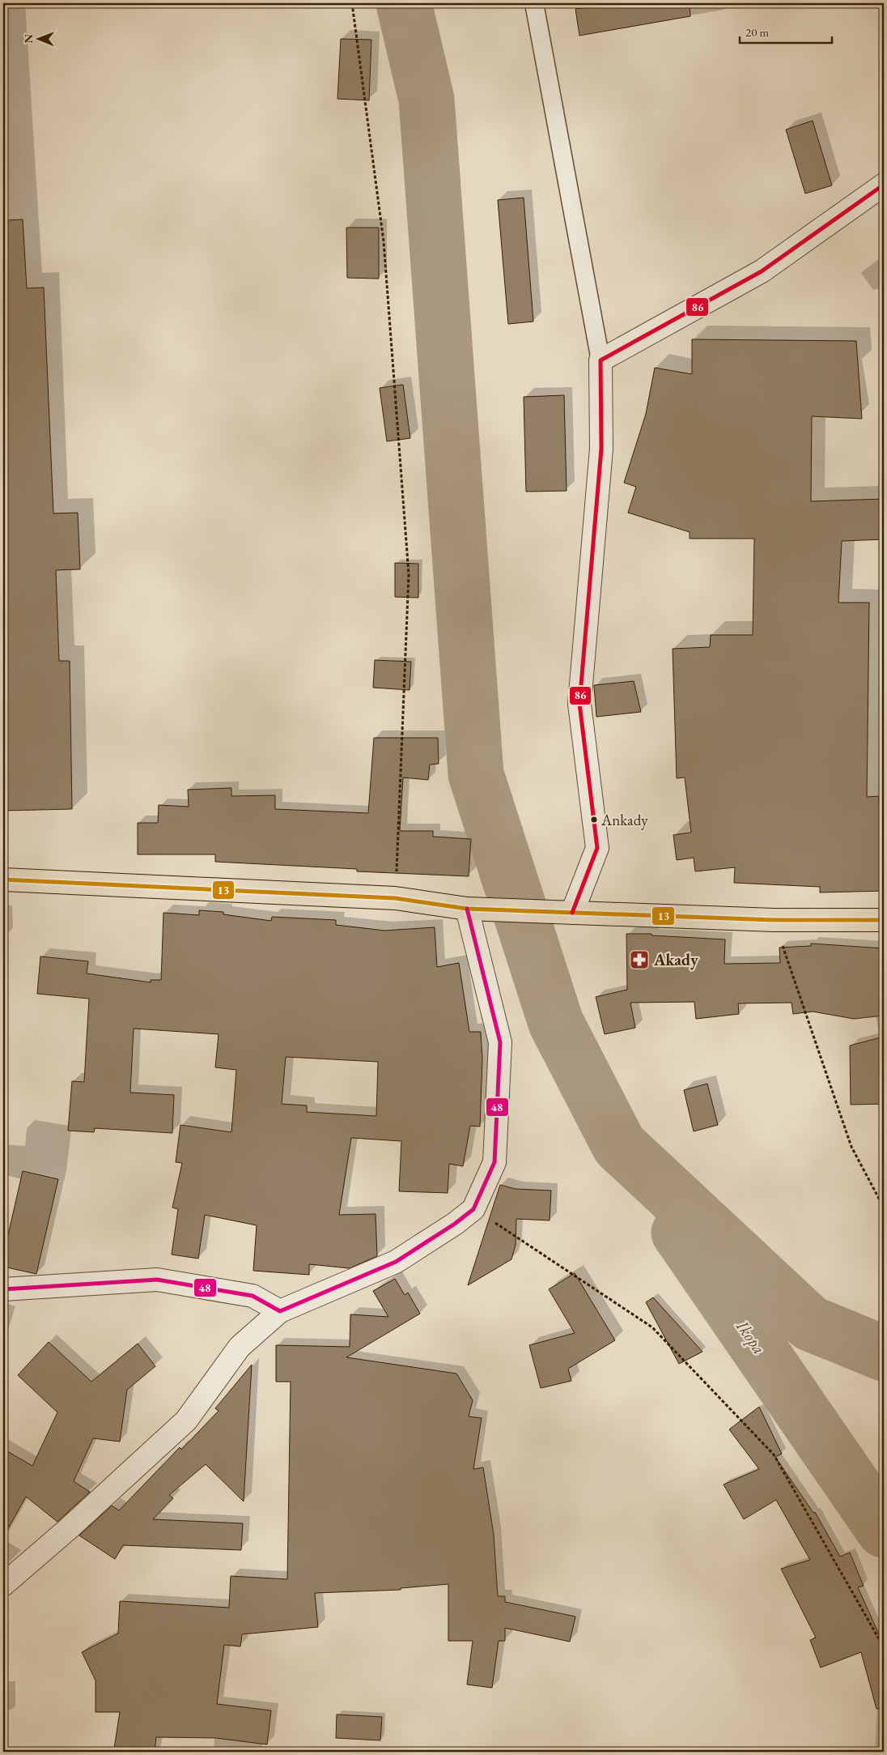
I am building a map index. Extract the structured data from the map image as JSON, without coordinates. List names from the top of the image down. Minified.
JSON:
{"water":["Ikopa"],"places":{"other":["Ankady"],"pharmacy":["Akady"]},"lines":["transit line 86","transit line 13","transit line 48"],"scale_bar":"20 m","north":"left"}
